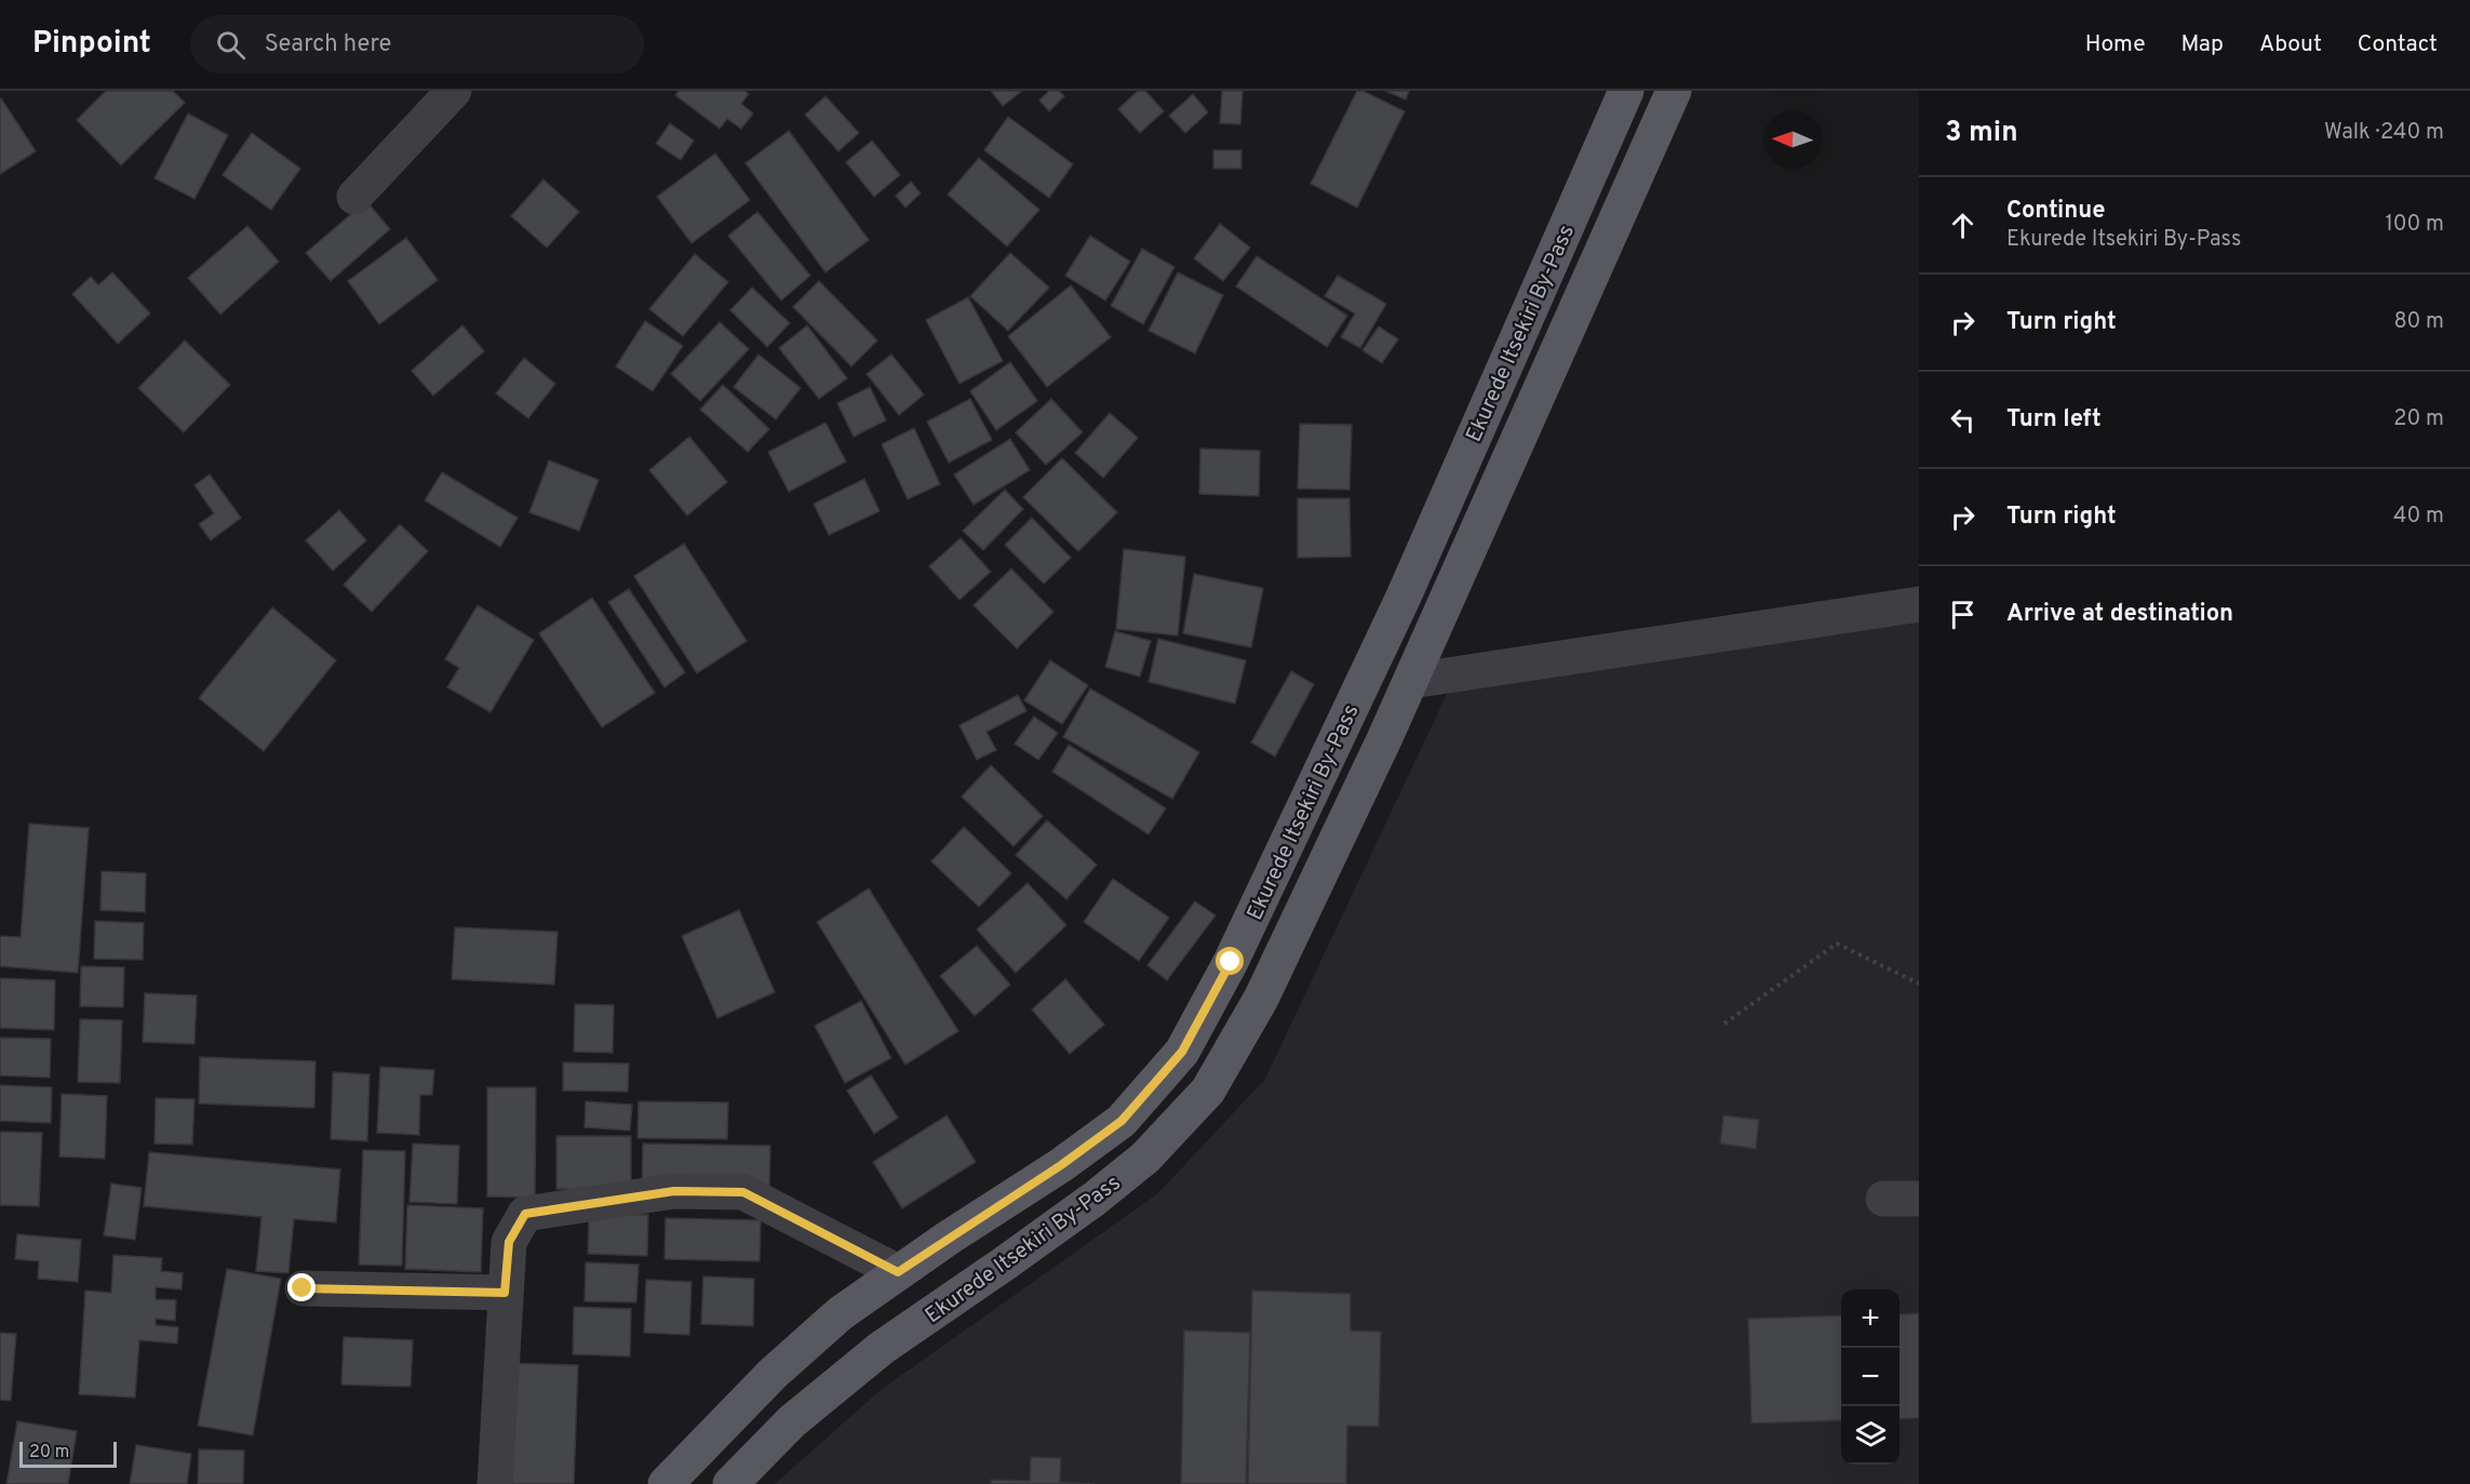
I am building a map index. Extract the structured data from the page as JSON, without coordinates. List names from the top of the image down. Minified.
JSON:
{"streets":{"main road":["Ekurede Itsekiri By-Pass"]},"scale_bar":"20 m","north":"left","page":{"header":"Pinpoint","search":"Search here","nav":["Home","Map","About","Contact"],"heading":["3 min","Walk · 240 m"],"list":[["Continue","Ekurede Itsekiri By-Pass","100 m"],["Turn right","80 m"],["Turn left","20 m"],["Turn right","40 m"],"Arrive at destination"],"map_buttons":["+","−"],"scale":"20 m"}}
